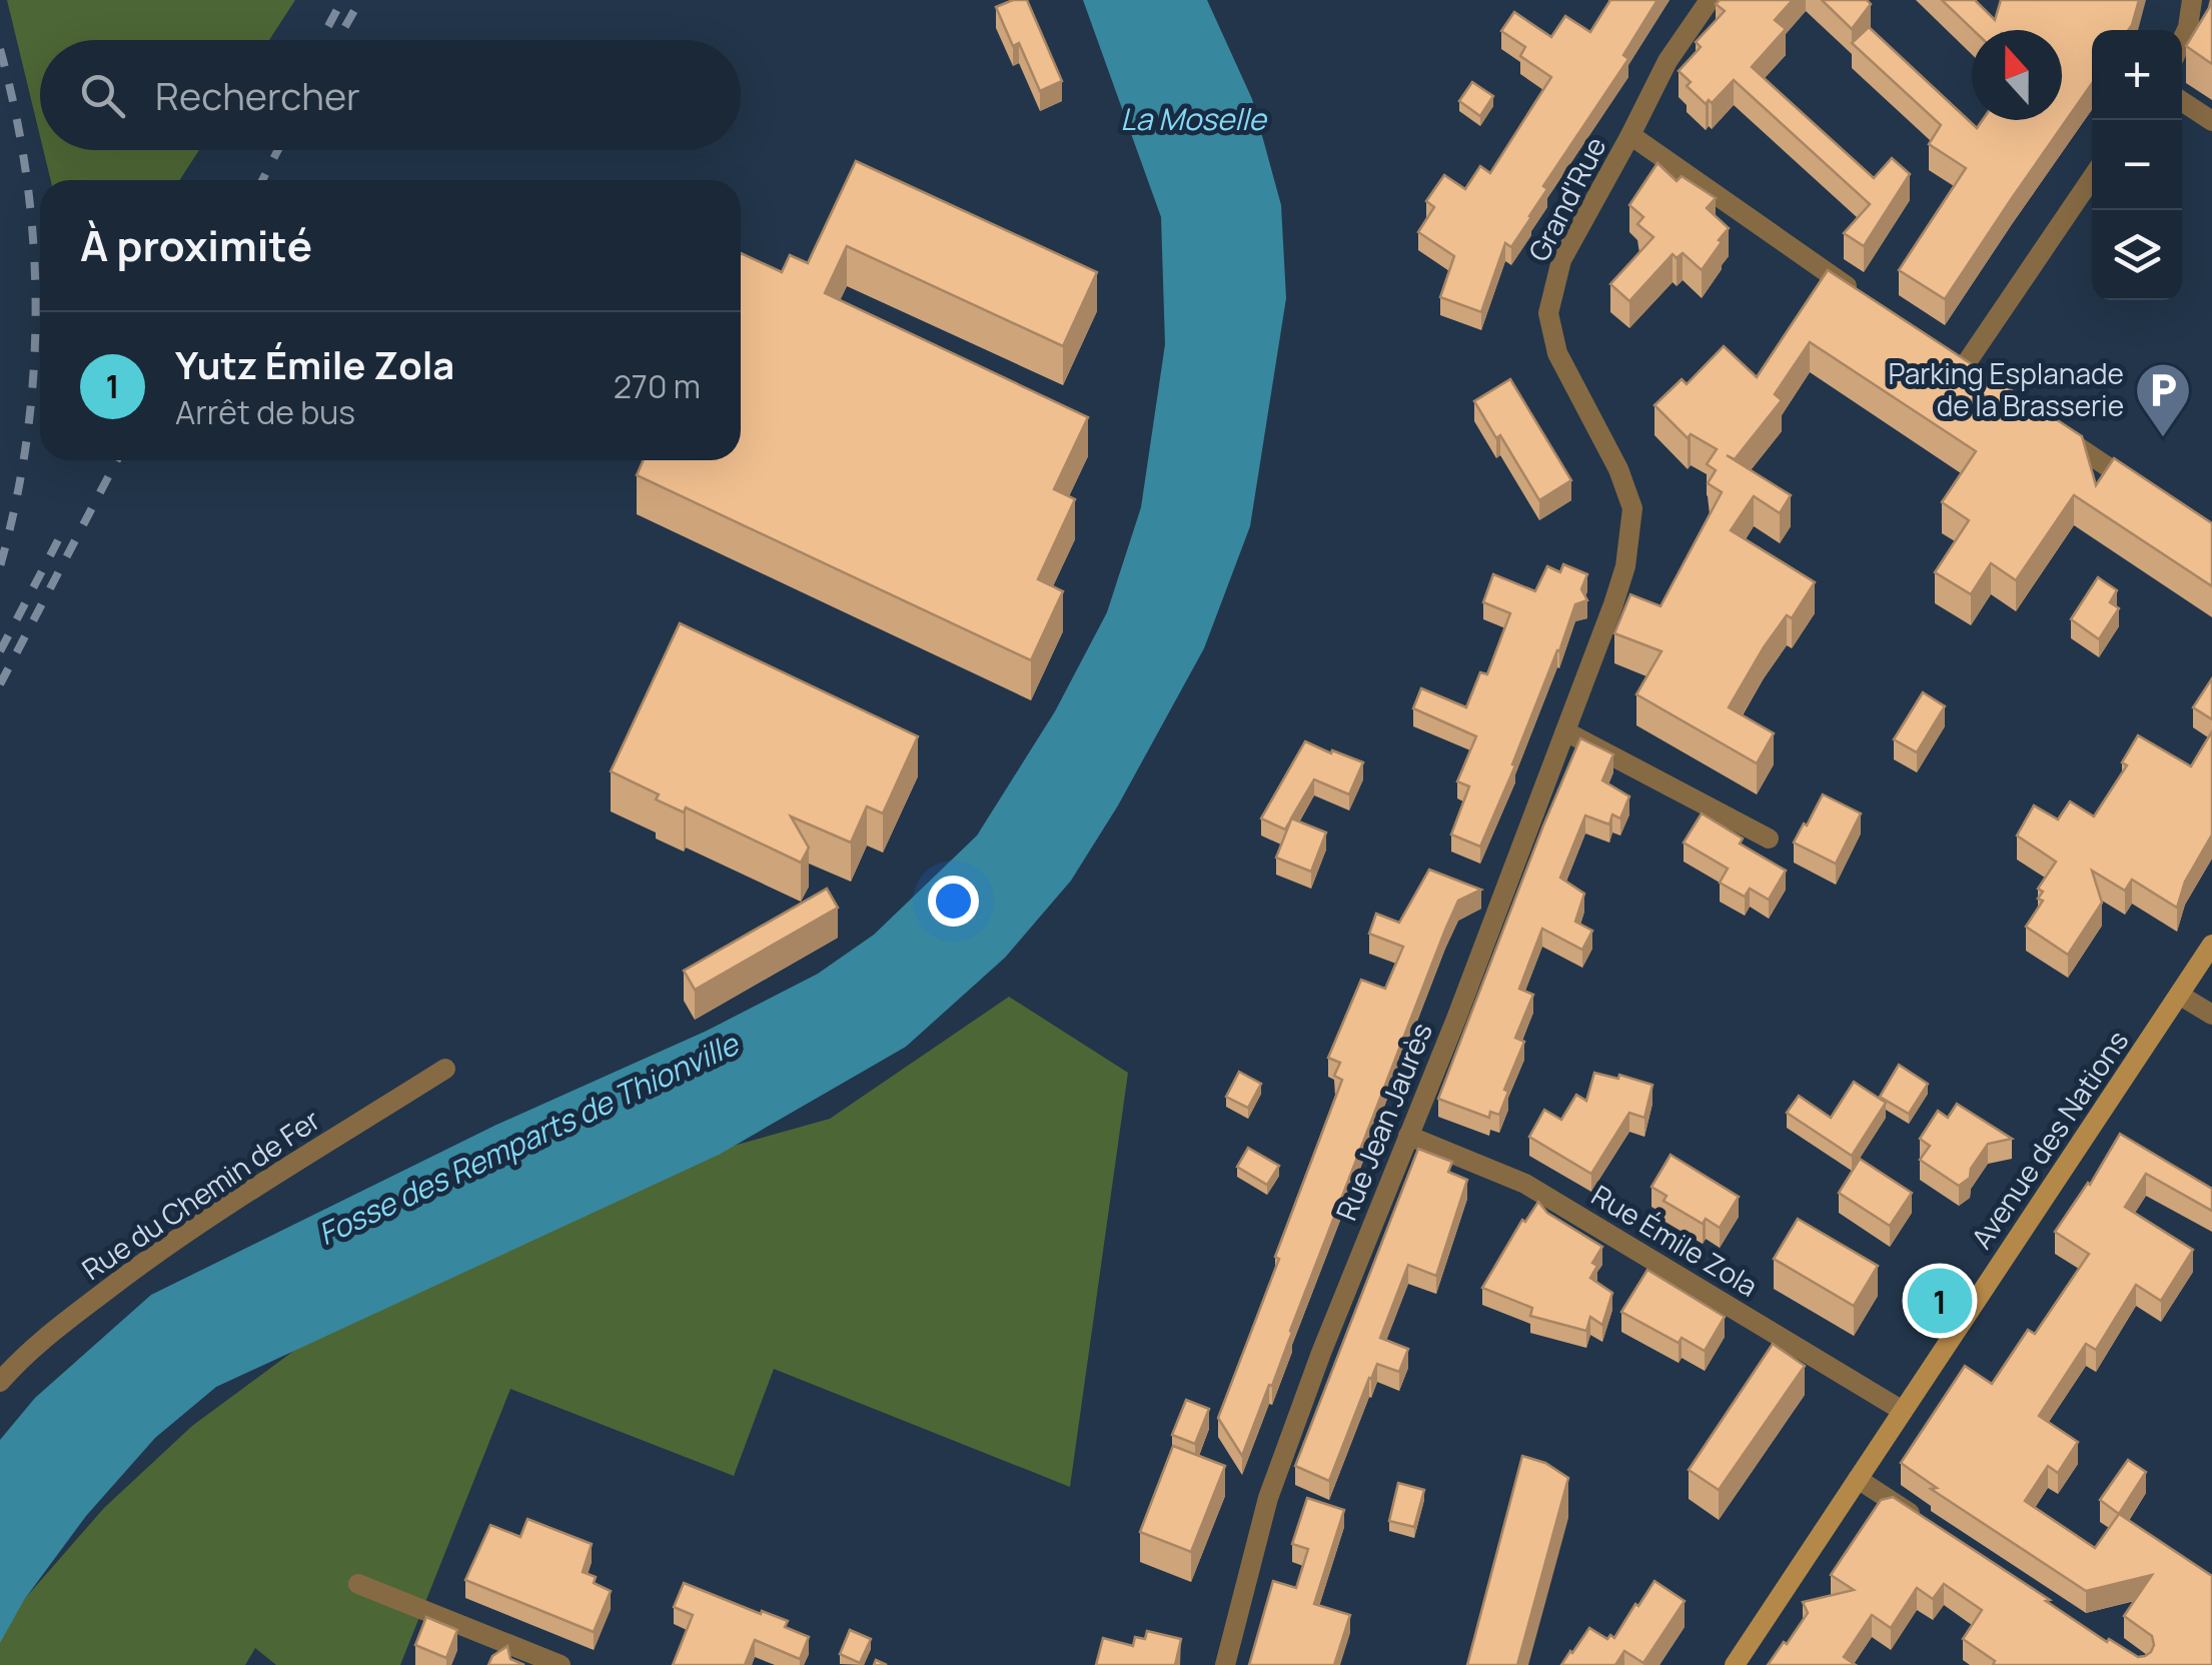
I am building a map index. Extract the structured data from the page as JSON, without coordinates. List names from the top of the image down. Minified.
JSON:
{"streets":{"main road":["Avenue des Nations"],"street":["Grand'Rue","Rue Jean Jaurès","Rue du Chemin de Fer","Rue Émile Zola"]},"crossings":[["Grand'Rue","Rue Jean Jaurès"],["Rue Jean Jaurès","Rue Émile Zola"],["Avenue des Nations","Rue Émile Zola"]],"water":["La Moselle","Fosse des Remparts de Thionville"],"places":{"parking":["Parking Esplanade de la Brasserie"]},"north":"top","page":{"map_buttons":["+","−"],"search":"Rechercher","heading":"À proximité","list":[{"mark":"1","name":"Yutz Émile Zola","note":"Arrêt de bus","value":"270 m"}],"pins":"1"}}
